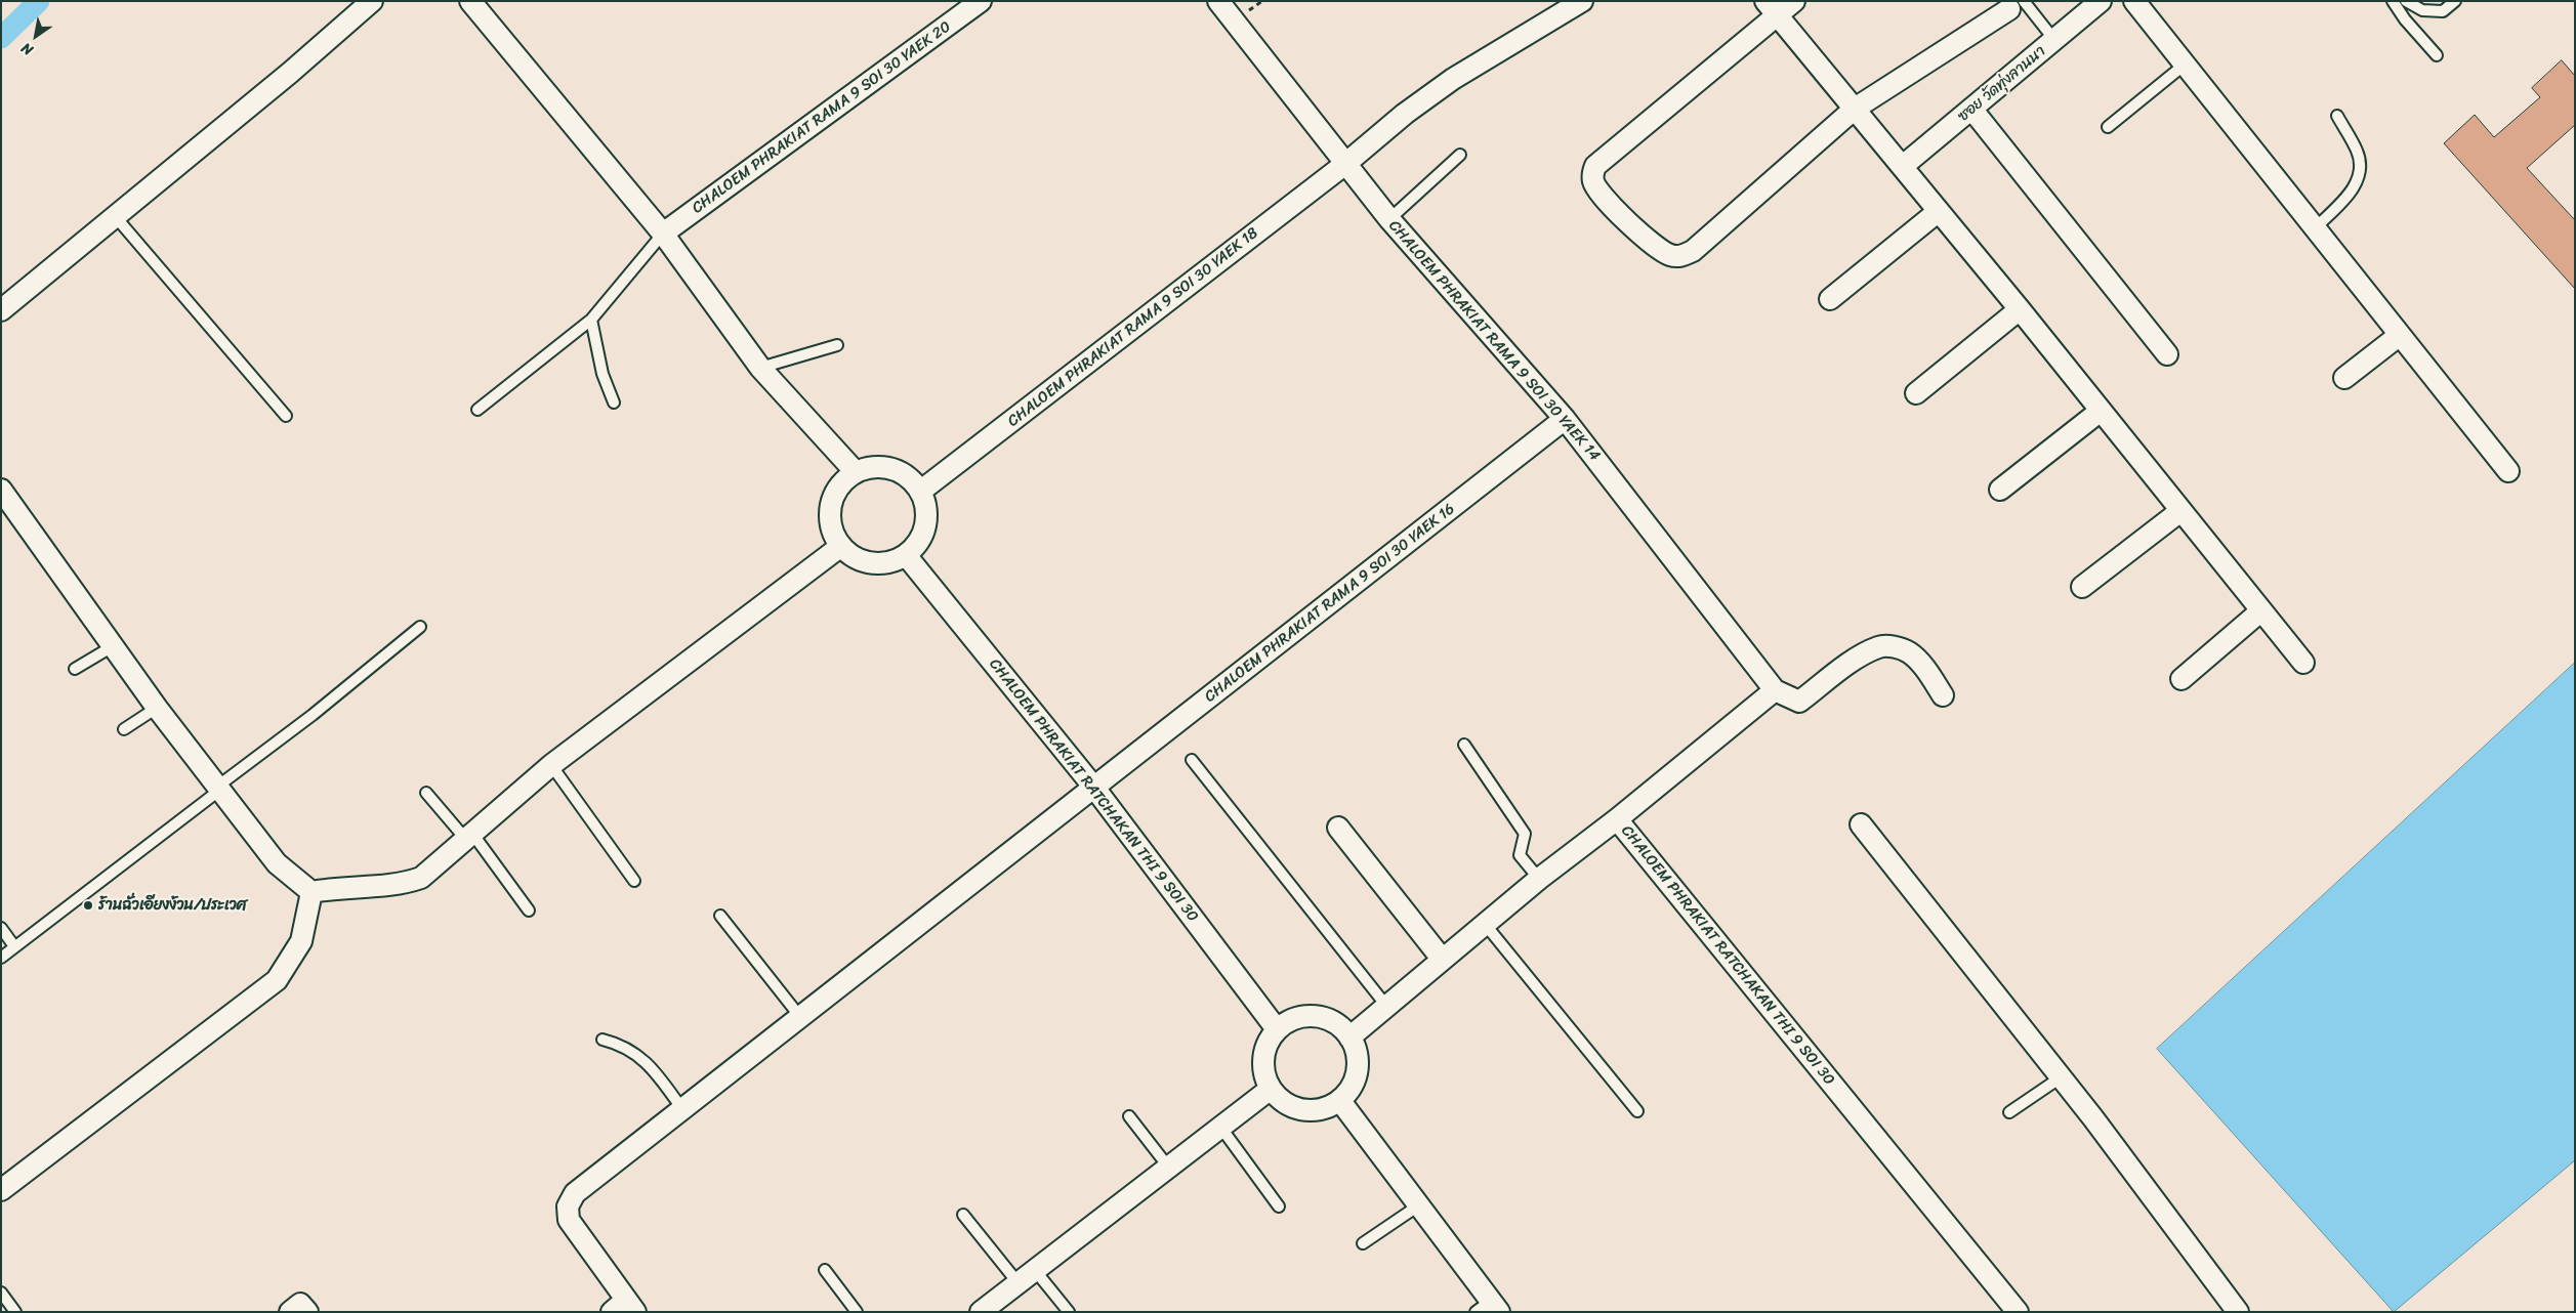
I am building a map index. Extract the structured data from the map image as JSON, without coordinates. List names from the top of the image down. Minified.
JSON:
{"streets":{"street":["ซอย วัดทุ่งลานนา","CHALOEM PHRAKIAT RAMA 9 SOI 30 YAEK 20","CHALOEM PHRAKIAT RAMA 9 SOI 30 YAEK 18","CHALOEM PHRAKIAT RAMA 9 SOI 30 YAEK 14","CHALOEM PHRAKIAT RAMA 9 SOI 30 YAEK 16","CHALOEM PHRAKIAT RATCHAKAN THI 9 SOI 30"]},"crossings":[["CHALOEM PHRAKIAT RAMA 9 SOI 30 YAEK 18","CHALOEM PHRAKIAT RAMA 9 SOI 30 YAEK 14"],["CHALOEM PHRAKIAT RAMA 9 SOI 30 YAEK 18","CHALOEM PHRAKIAT RATCHAKAN THI 9 SOI 30"],["CHALOEM PHRAKIAT RAMA 9 SOI 30 YAEK 14","CHALOEM PHRAKIAT RAMA 9 SOI 30 YAEK 16"],["CHALOEM PHRAKIAT RAMA 9 SOI 30 YAEK 16","CHALOEM PHRAKIAT RATCHAKAN THI 9 SOI 30"]],"places":["ร้านฉั่วเอียงง้วน/ประเวศ"],"north":"bottom left"}
